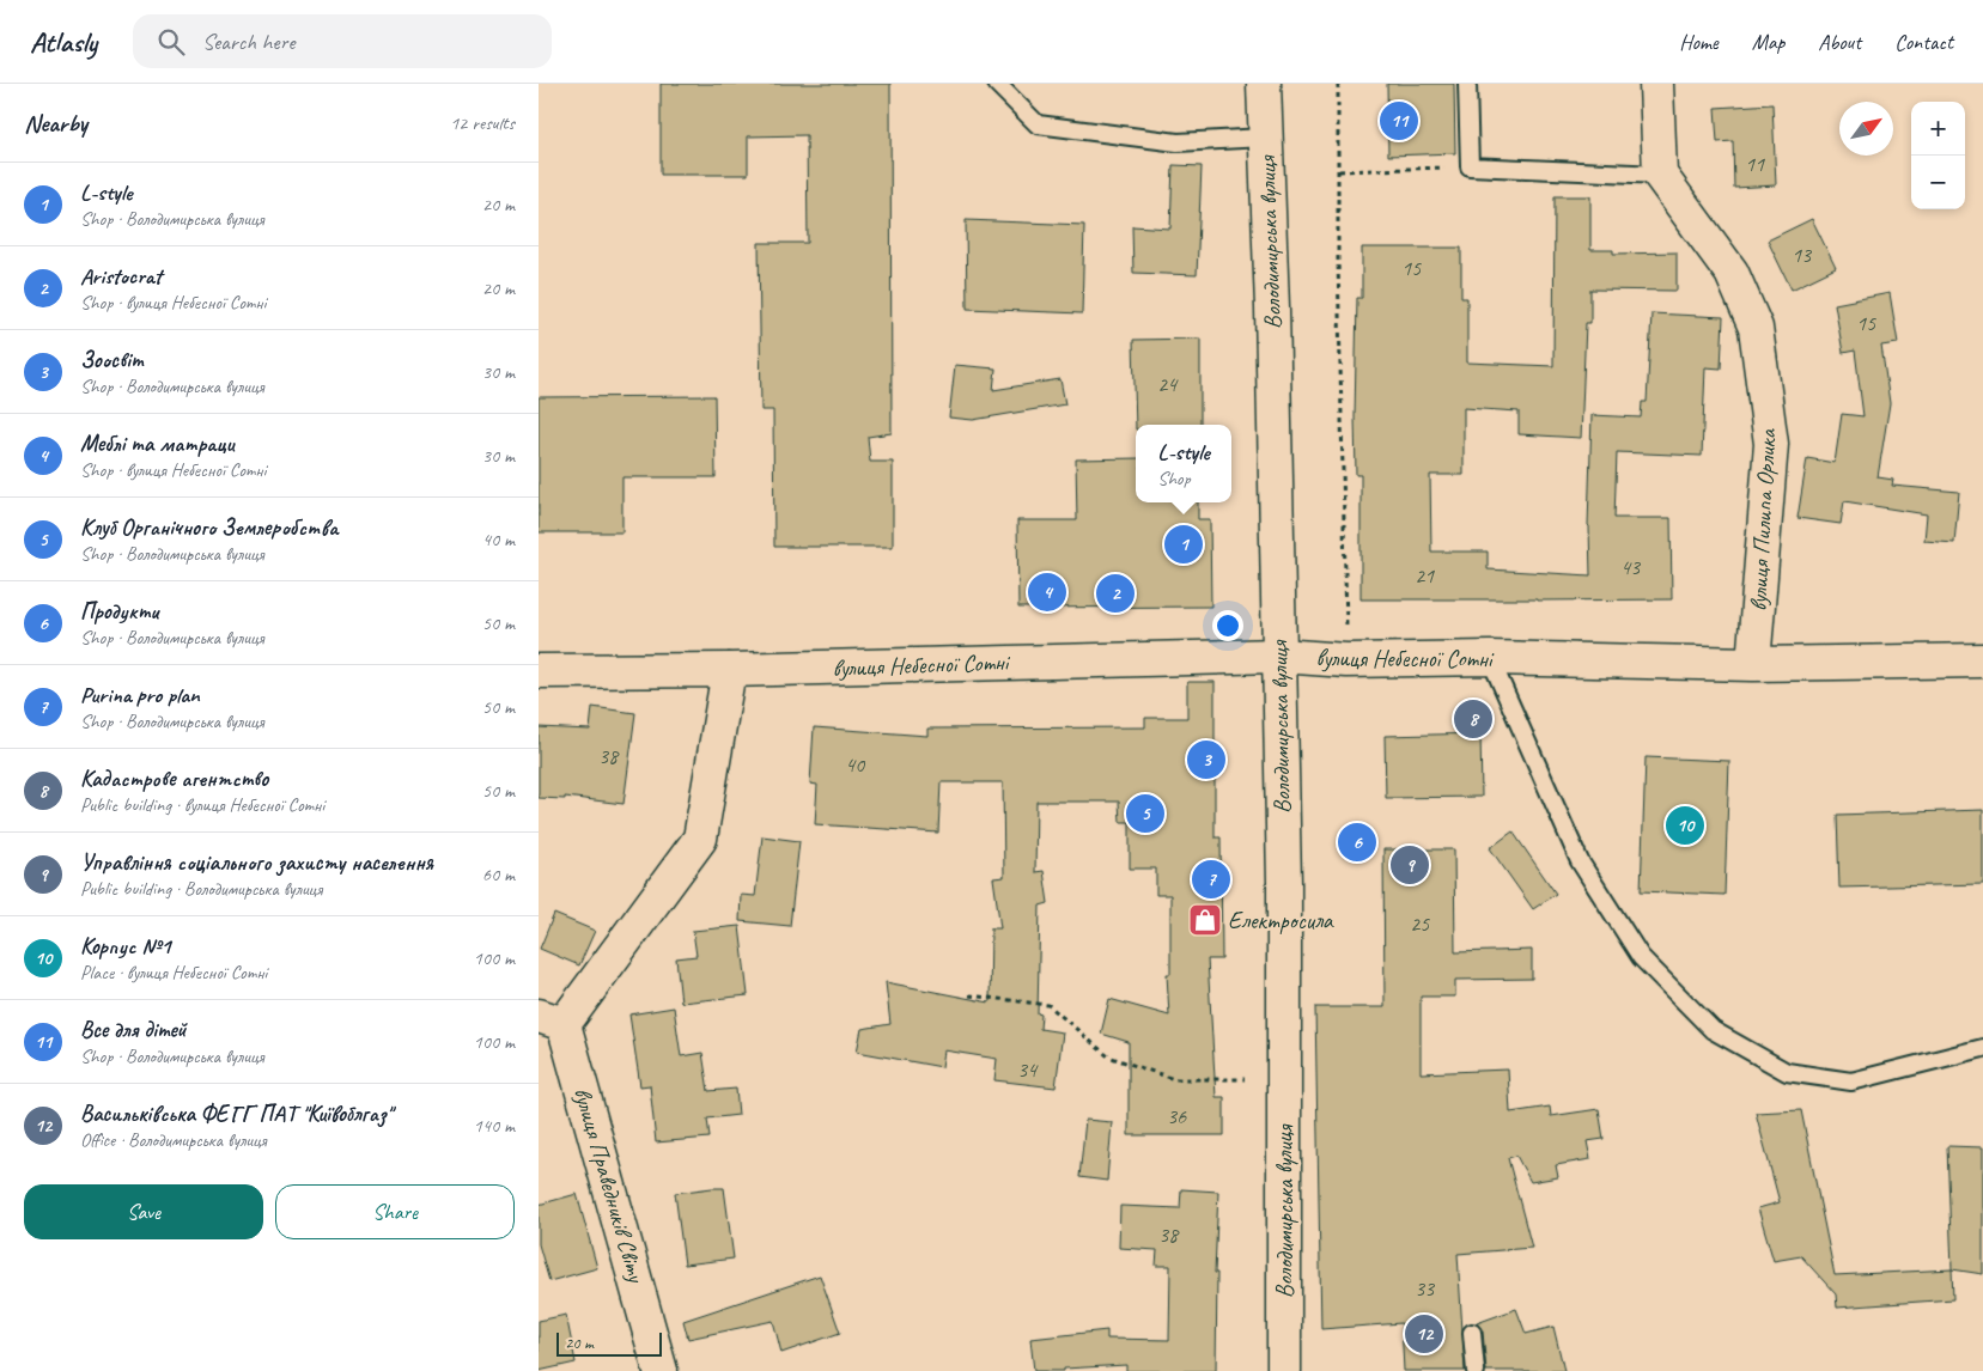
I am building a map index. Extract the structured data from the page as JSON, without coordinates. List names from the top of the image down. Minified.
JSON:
{"streets":{"street":["Володимирська вулиця","вулиця Пилипа Орлика","вулиця Небесної Сотні","вулиця Праведників Світу"]},"crossings":[["Володимирська вулиця","вулиця Небесної Сотні"],["вулиця Пилипа Орлика","вулиця Небесної Сотні"]],"places":{"shop":["Електросила"]},"house_numbers":["11","13","15","15","24","43","21","38","40","25","34","36","38","33"],"scale_bar":"20 m","north":"top right","page":{"header":"Atlasly","search":"Search here","nav":["Home","Map","About","Contact"],"heading":["Nearby","12 results"],"pins":["11","1","4","2","8","3","5","10","6","9","7","12"],"map_buttons":["+","−"],"list":[{"mark":"1","name":"L-style","note":"Shop · Володимирська вулиця","value":"20 m"},{"mark":"2","name":"Aristocrat","note":"Shop · вулиця Небесної Сотні","value":"20 m"},{"mark":"3","name":"Зоосвіт","note":"Shop · Володимирська вулиця","value":"30 m"},{"mark":"4","name":"Меблі та матраци","note":"Shop · вулиця Небесної Сотні","value":"30 m"},{"mark":"5","name":"Клуб Органічного Землеробства","note":"Shop · Володимирська вулиця","value":"40 m"},{"mark":"6","name":"Продукти","note":"Shop · Володимирська вулиця","value":"50 m"},{"mark":"7","name":"Purina pro plan","note":"Shop · Володимирська вулиця","value":"50 m"},{"mark":"8","name":"Кадастрове агентство","note":"Public building · вулиця Небесної Сотні","value":"50 m"},{"mark":"9","name":"Управління соціального захисту населення","note":"Public building · Володимирська вулиця","value":"60 m"},{"mark":"10","name":"Корпус №1","note":"Place · вулиця Небесної Сотні","value":"100 m"},{"mark":"11","name":"Все для дітей","note":"Shop · Володимирська вулиця","value":"100 m"},{"mark":"12","name":"Васильківська ФЕГГ ПАТ \"Київоблгаз\"","note":"Office · Володимирська вулиця","value":"140 m"}],"popup":["L-style","Shop"],"buttons":["Save","Share"],"scale":"20 m"}}
